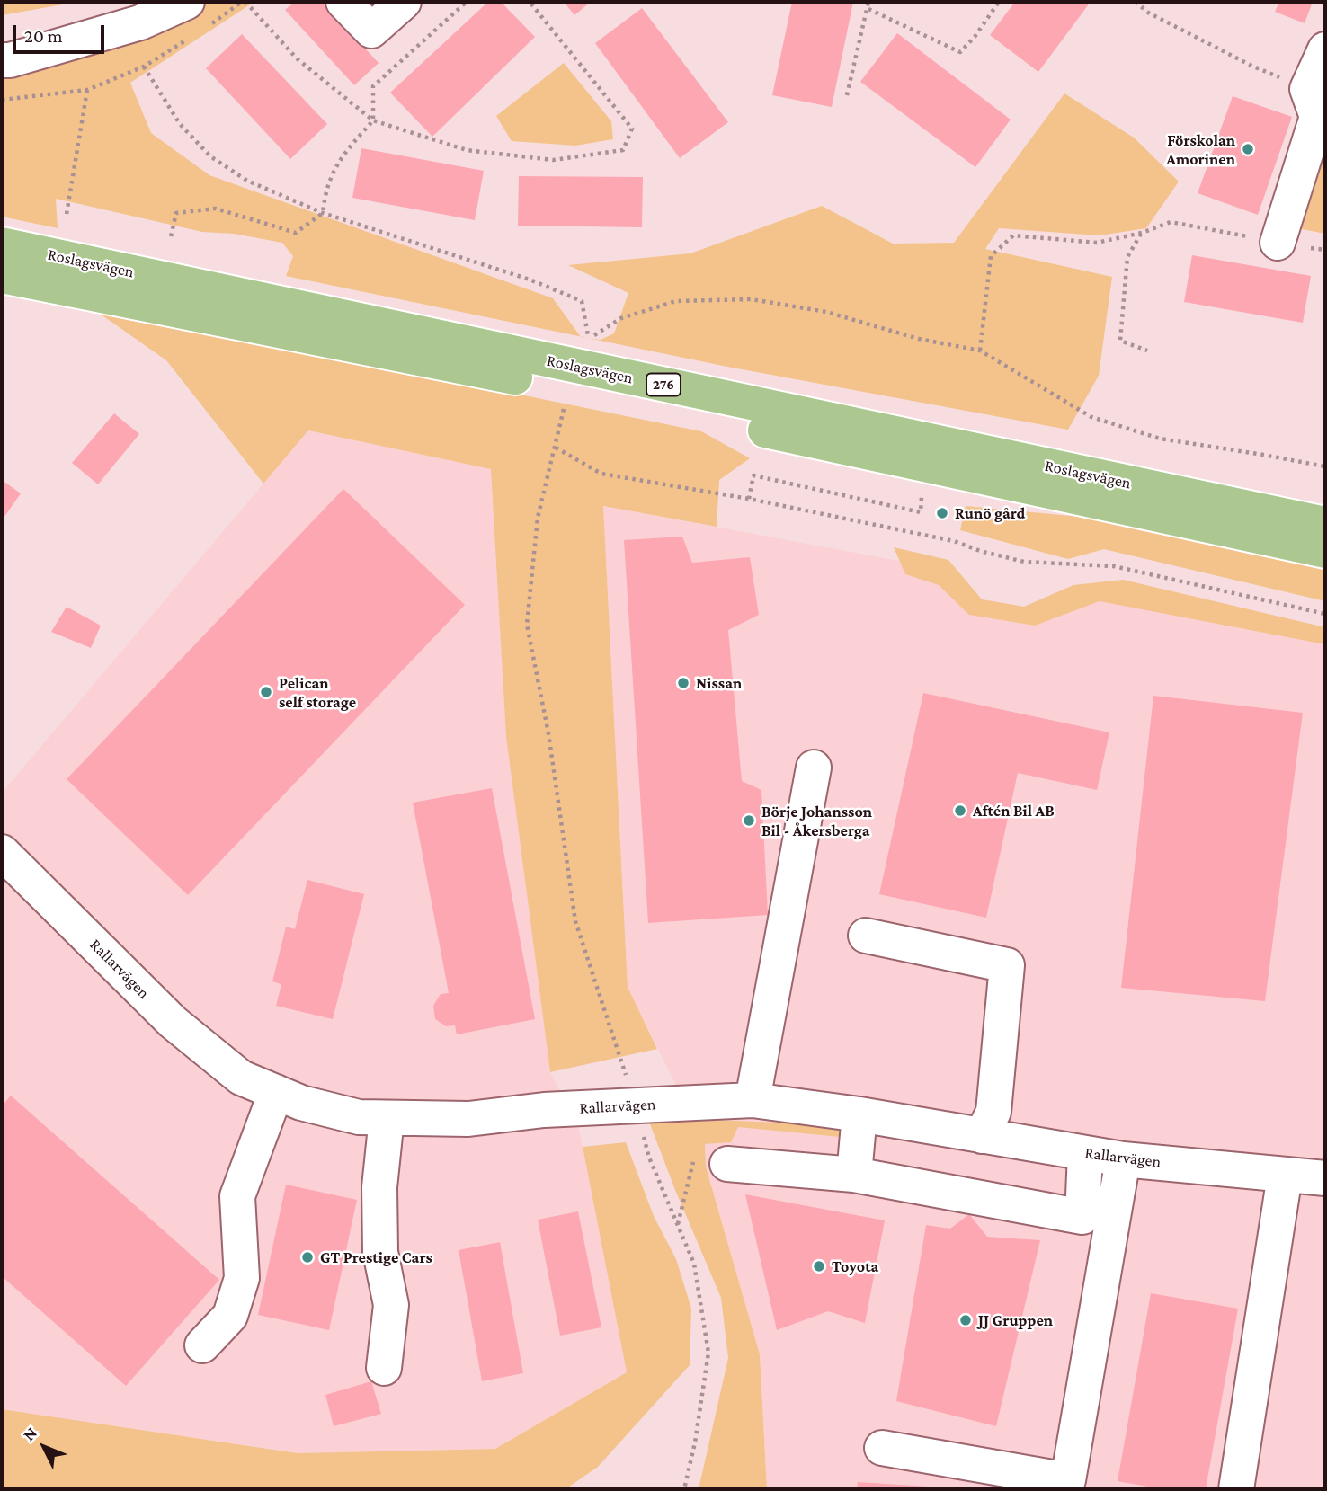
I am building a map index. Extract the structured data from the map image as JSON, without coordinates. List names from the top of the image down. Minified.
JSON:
{"streets":{"main road":["Roslagsvägen","276"],"street":["Rallarvägen"]},"places":["Förskolan Amorinen","Runö gård","Nissan","Pelican self storage","Aftén Bil AB","Börje Johansson Bil - Åkersberga","GT Prestige Cars","Toyota","JJ Gruppen"],"scale_bar":"20 m","north":"top left"}
